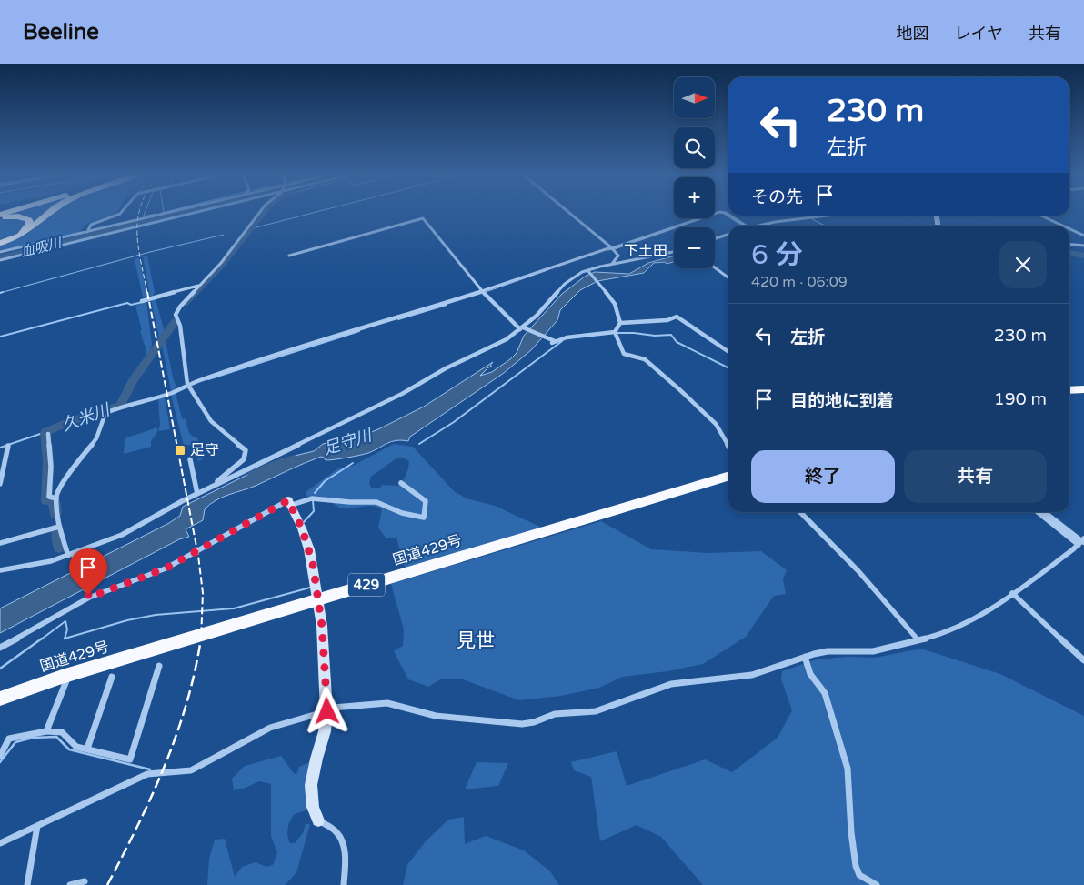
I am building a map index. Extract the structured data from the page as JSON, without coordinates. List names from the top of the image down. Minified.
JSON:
{"streets":{"highway":["国道429号","429"]},"districts":["下土田","見世"],"water":["血吸川","久米川","足守川"],"places":{"transit":["足守"]},"north":"right","page":{"header":"Beeline","nav":["地図","レイヤ","共有"],"map_buttons":["+","−"],"turn":["230 m","左折"],"then":"その先","heading":["6 分","420 m · 06:09"],"list":[{"name":"左折","value":"230 m"},{"name":"目的地に到着","value":"190 m"}],"buttons":["終了","共有"]}}
